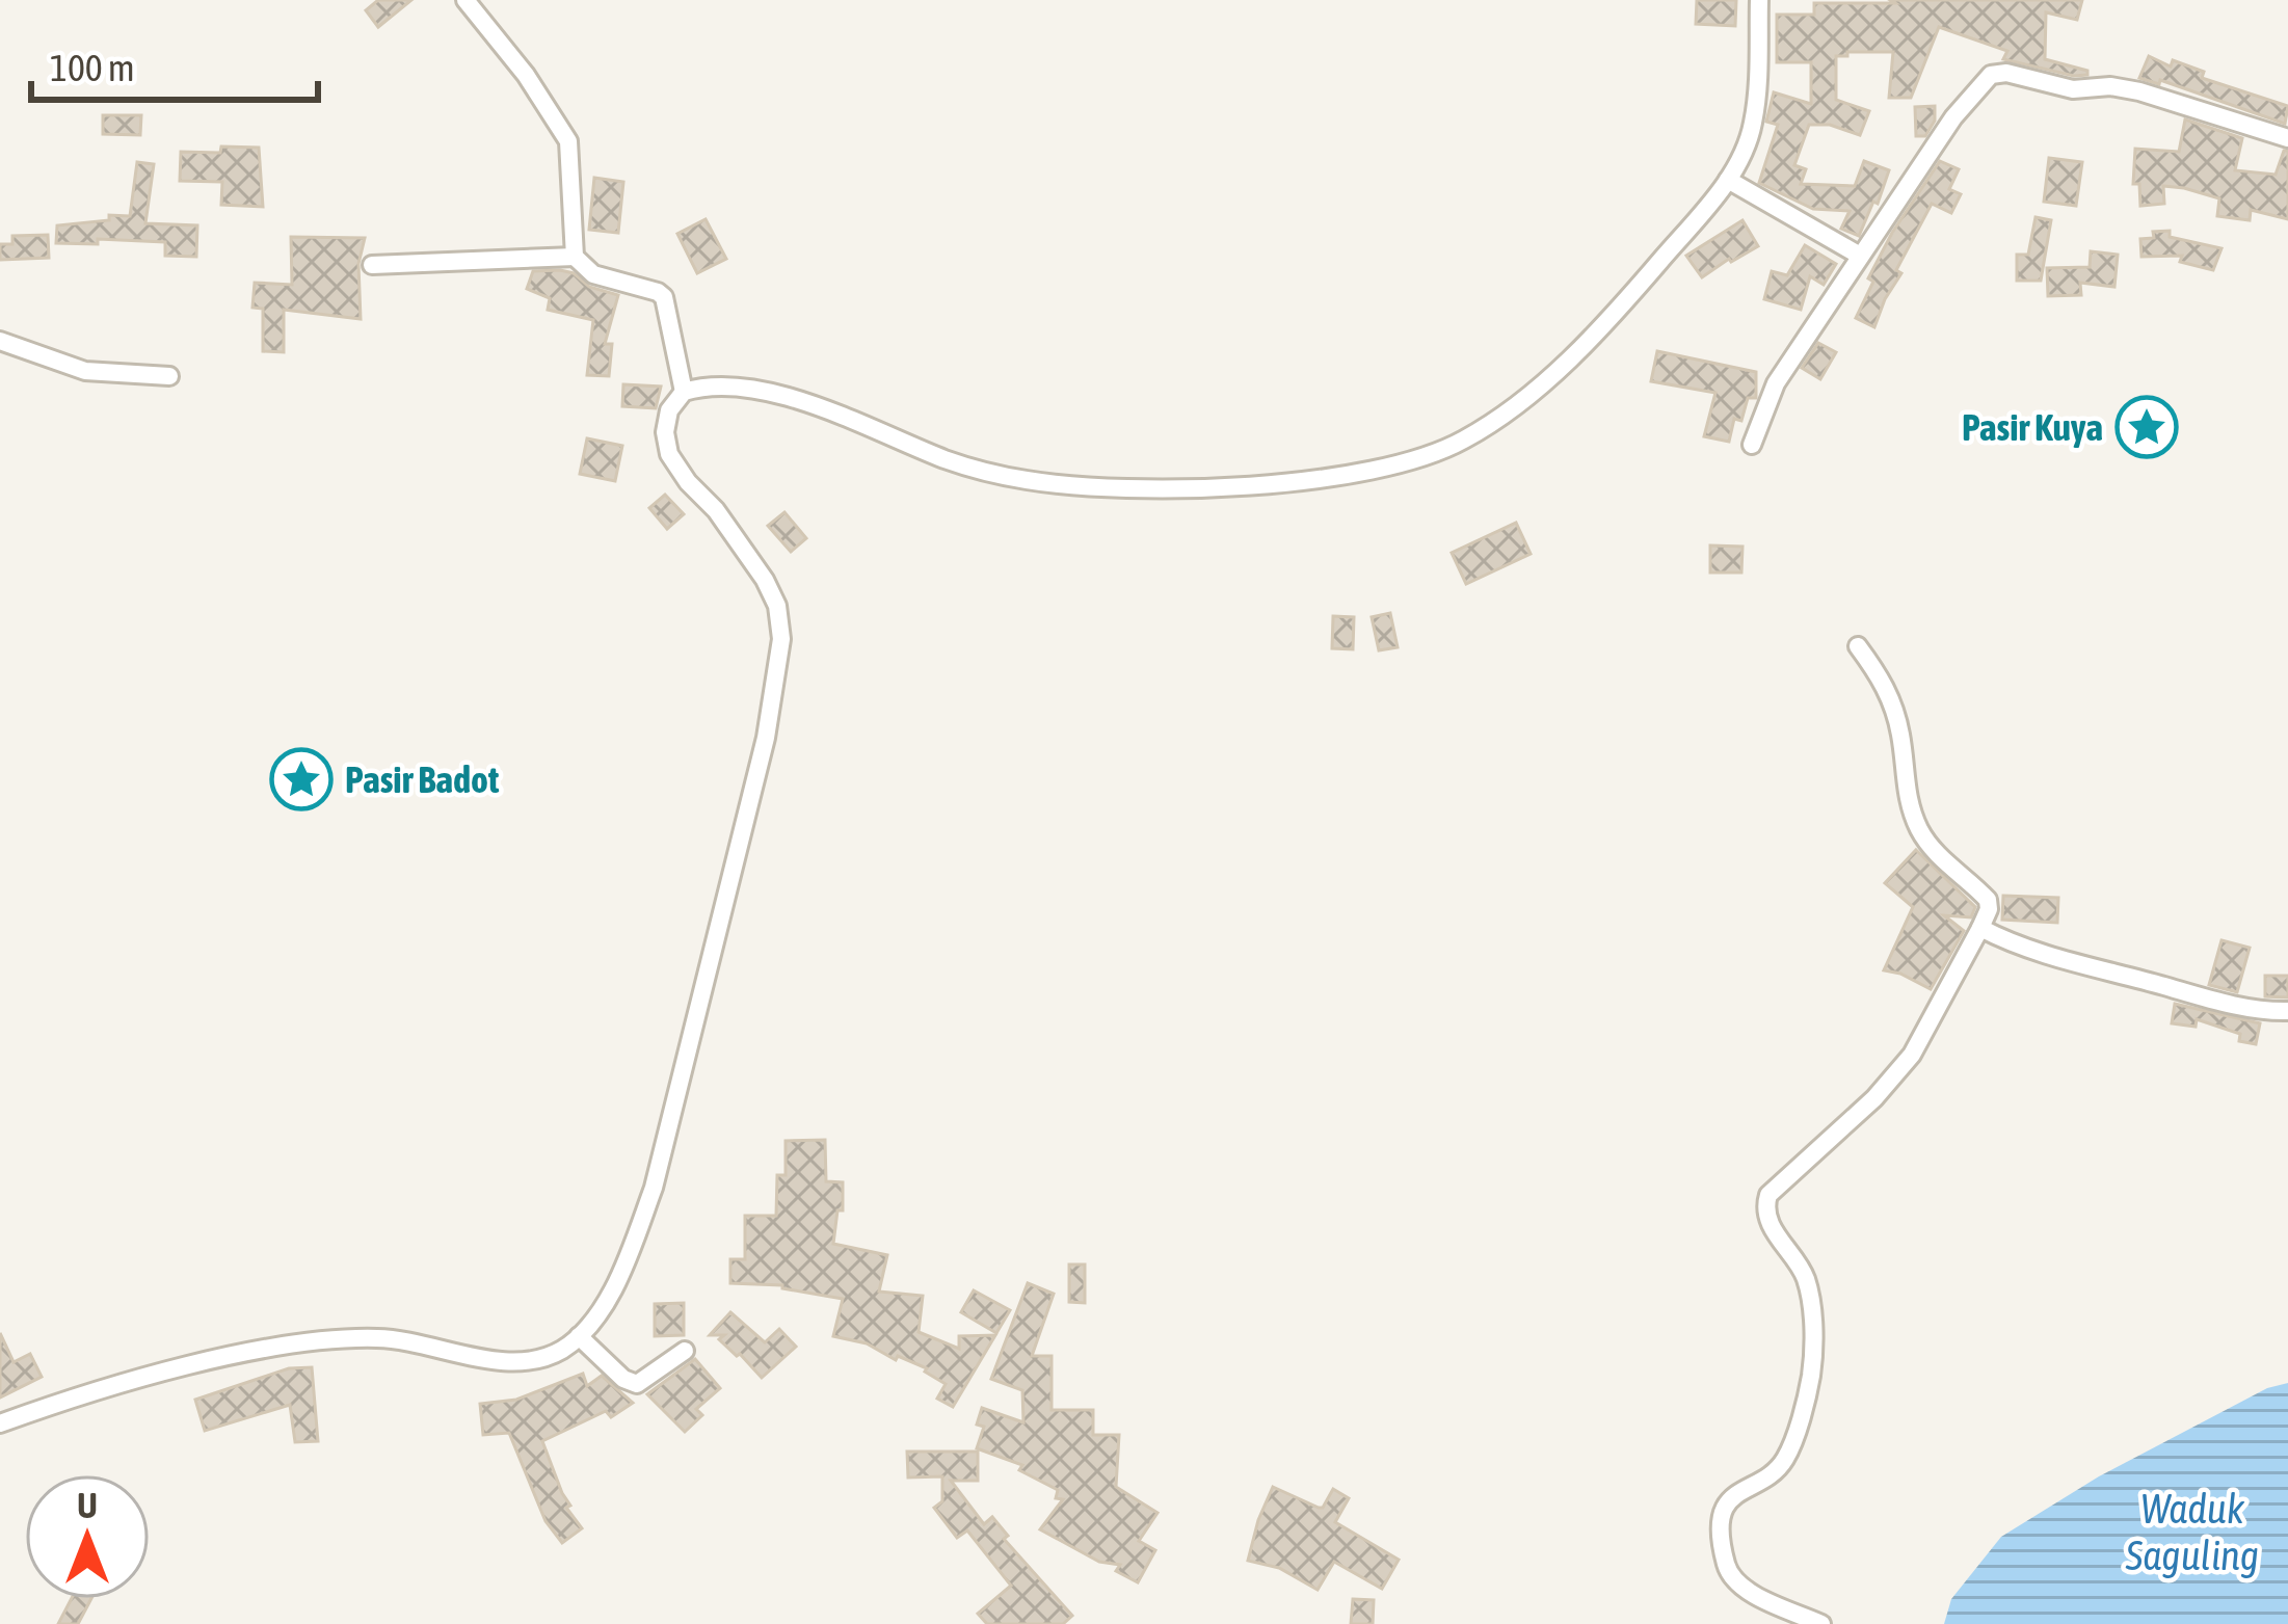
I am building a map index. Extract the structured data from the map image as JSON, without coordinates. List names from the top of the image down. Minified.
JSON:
{"water":["Waduk Saguling"],"places":{"place":["Pasir Kuya","Pasir Badot"]},"scale_bar":"100 m","north":"top"}
